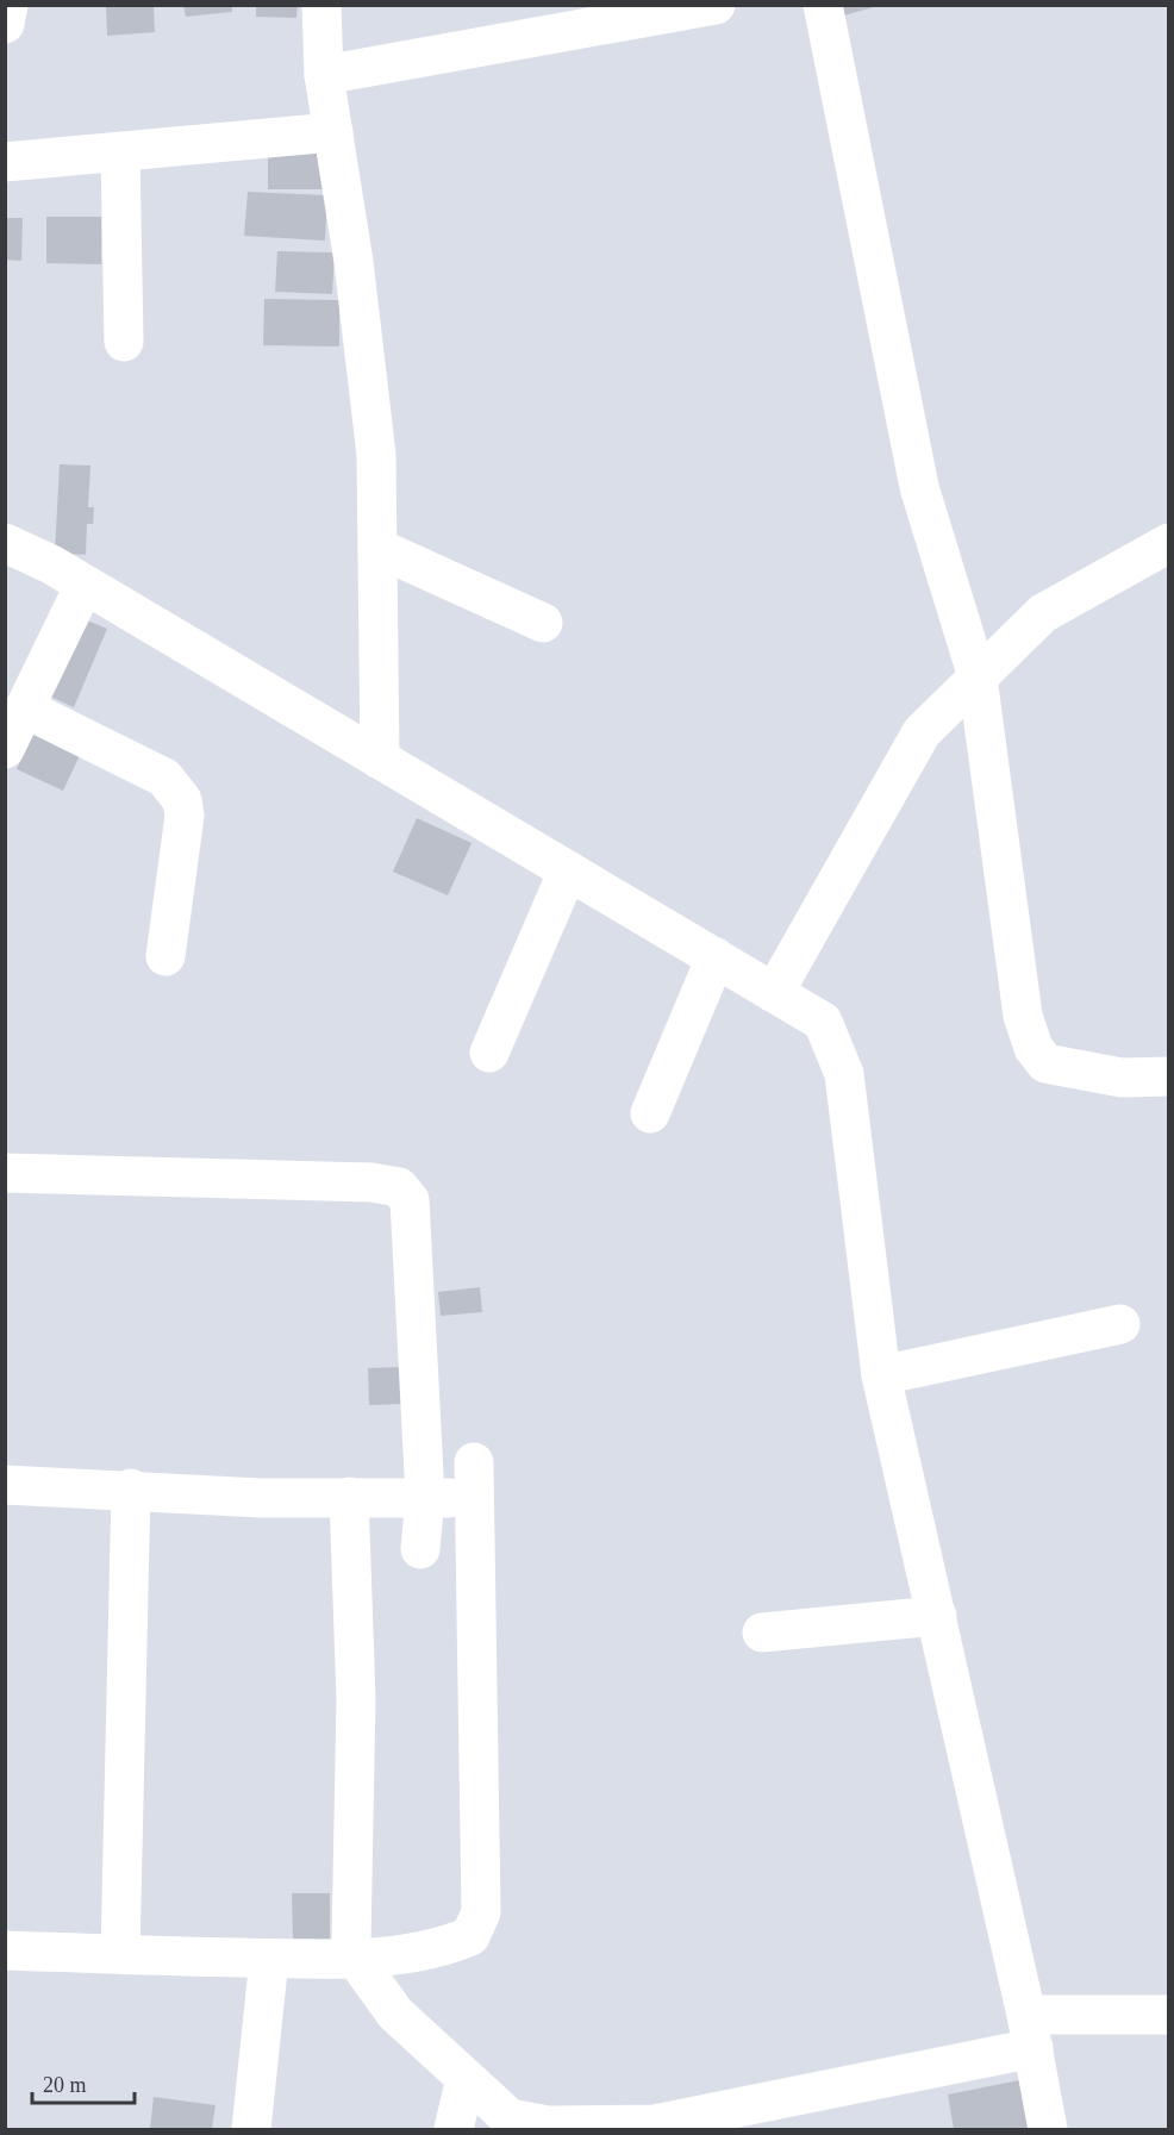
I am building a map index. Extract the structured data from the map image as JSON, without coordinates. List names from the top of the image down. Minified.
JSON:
{"scale_bar":"20 m"}
